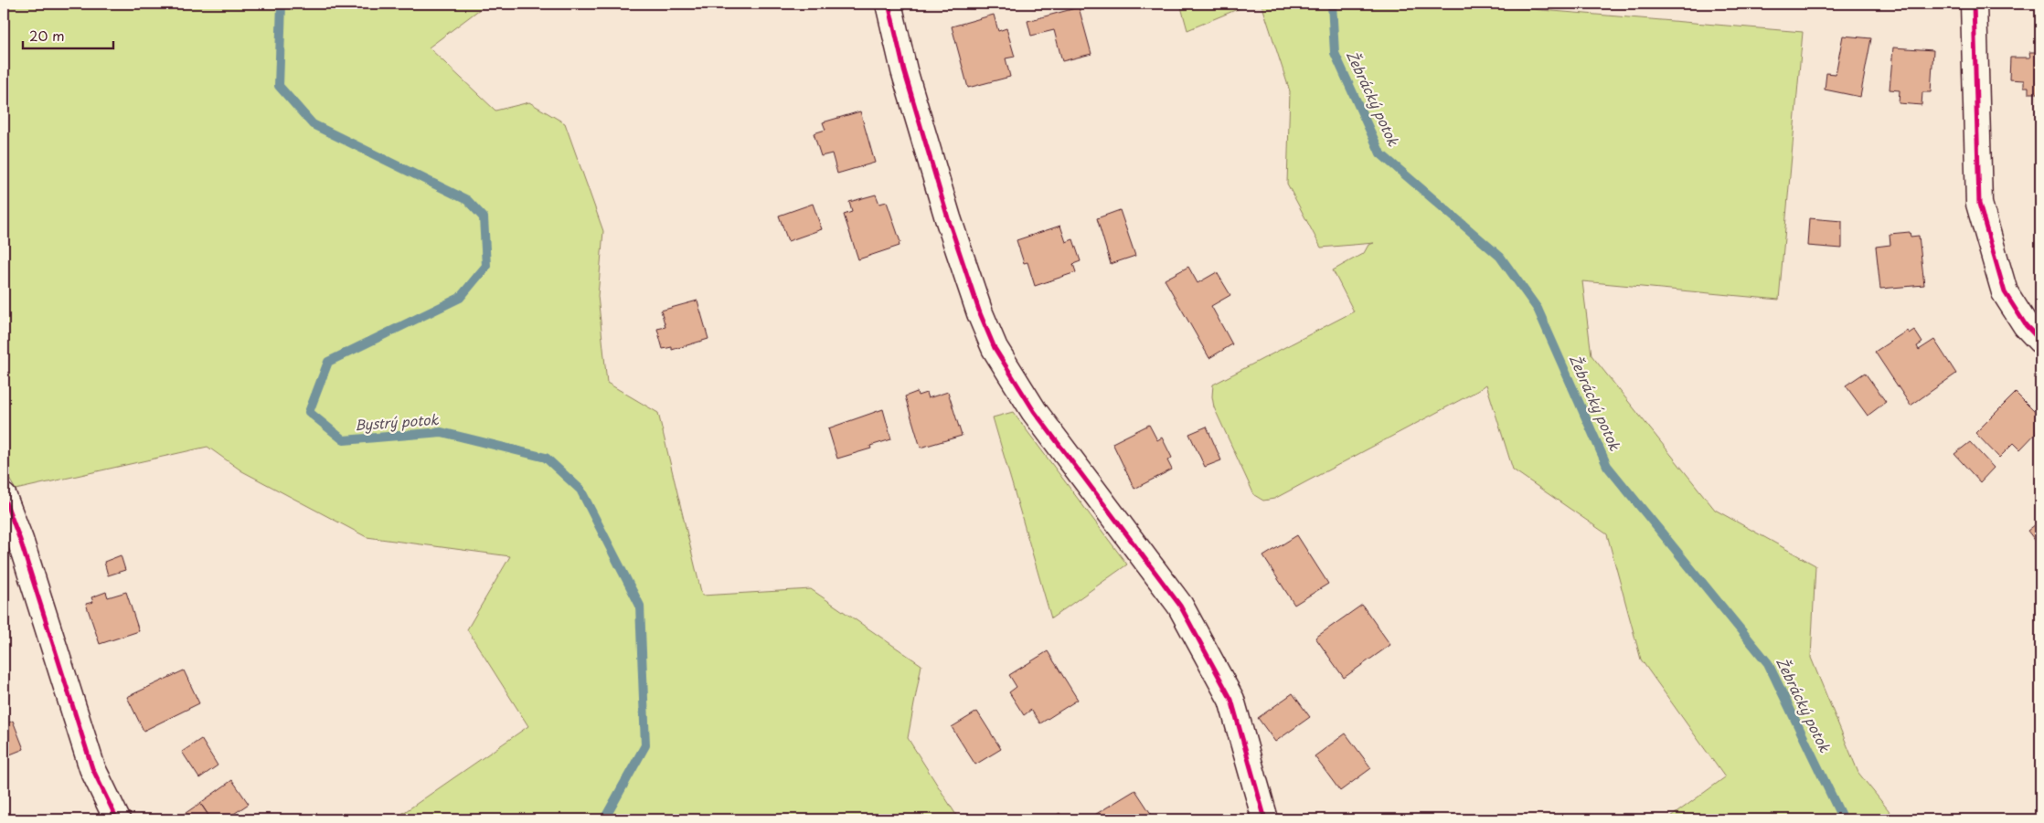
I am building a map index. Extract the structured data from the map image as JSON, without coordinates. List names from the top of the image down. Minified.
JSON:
{"water":["Žebrácký potok","Bystrý potok"],"scale_bar":"20 m"}
